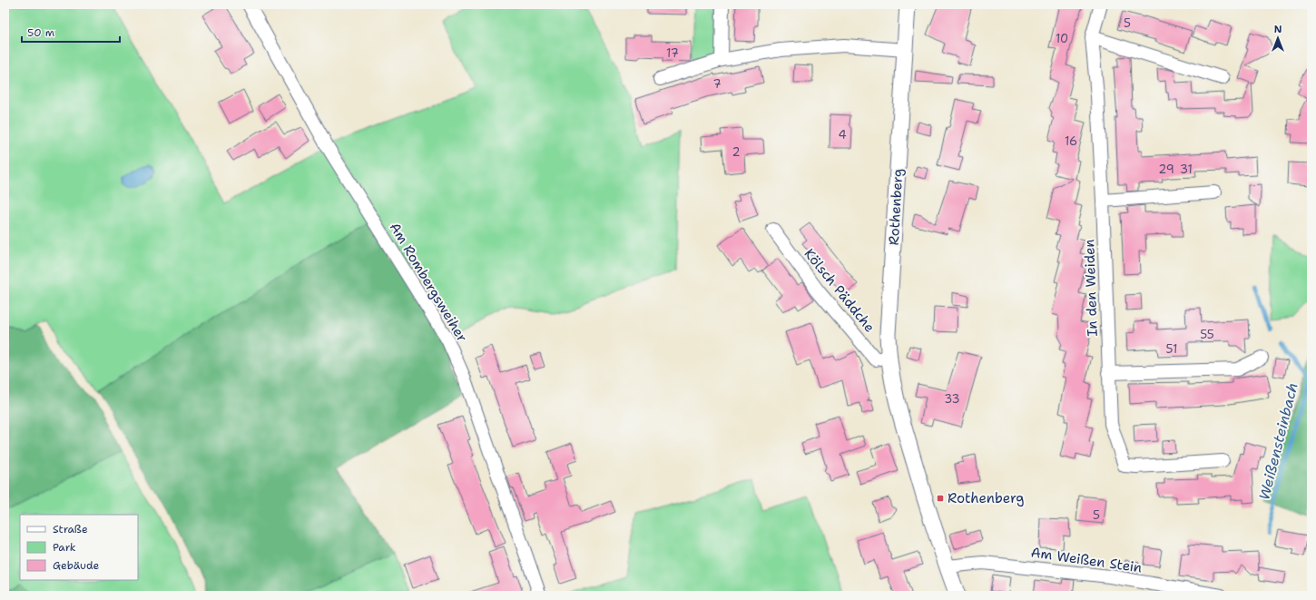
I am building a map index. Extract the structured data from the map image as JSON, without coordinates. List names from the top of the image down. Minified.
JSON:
{"streets":{"street":["Rothenberg","Am Rombergsweiher","In den Weiden","Kölsch Päddche","Am Weißen Stein"]},"crossings":[["Rothenberg","Kölsch Päddche"],["Rothenberg","Am Weißen Stein"]],"water":["Weißensteinbach"],"places":{"transit":["Rothenberg"]},"house_numbers":["5","10","17","7","4","16","2","29","31","55","51","33","5"],"legend":["Straße","Park","Gebäude"],"scale_bar":"50 m","north":"top"}
